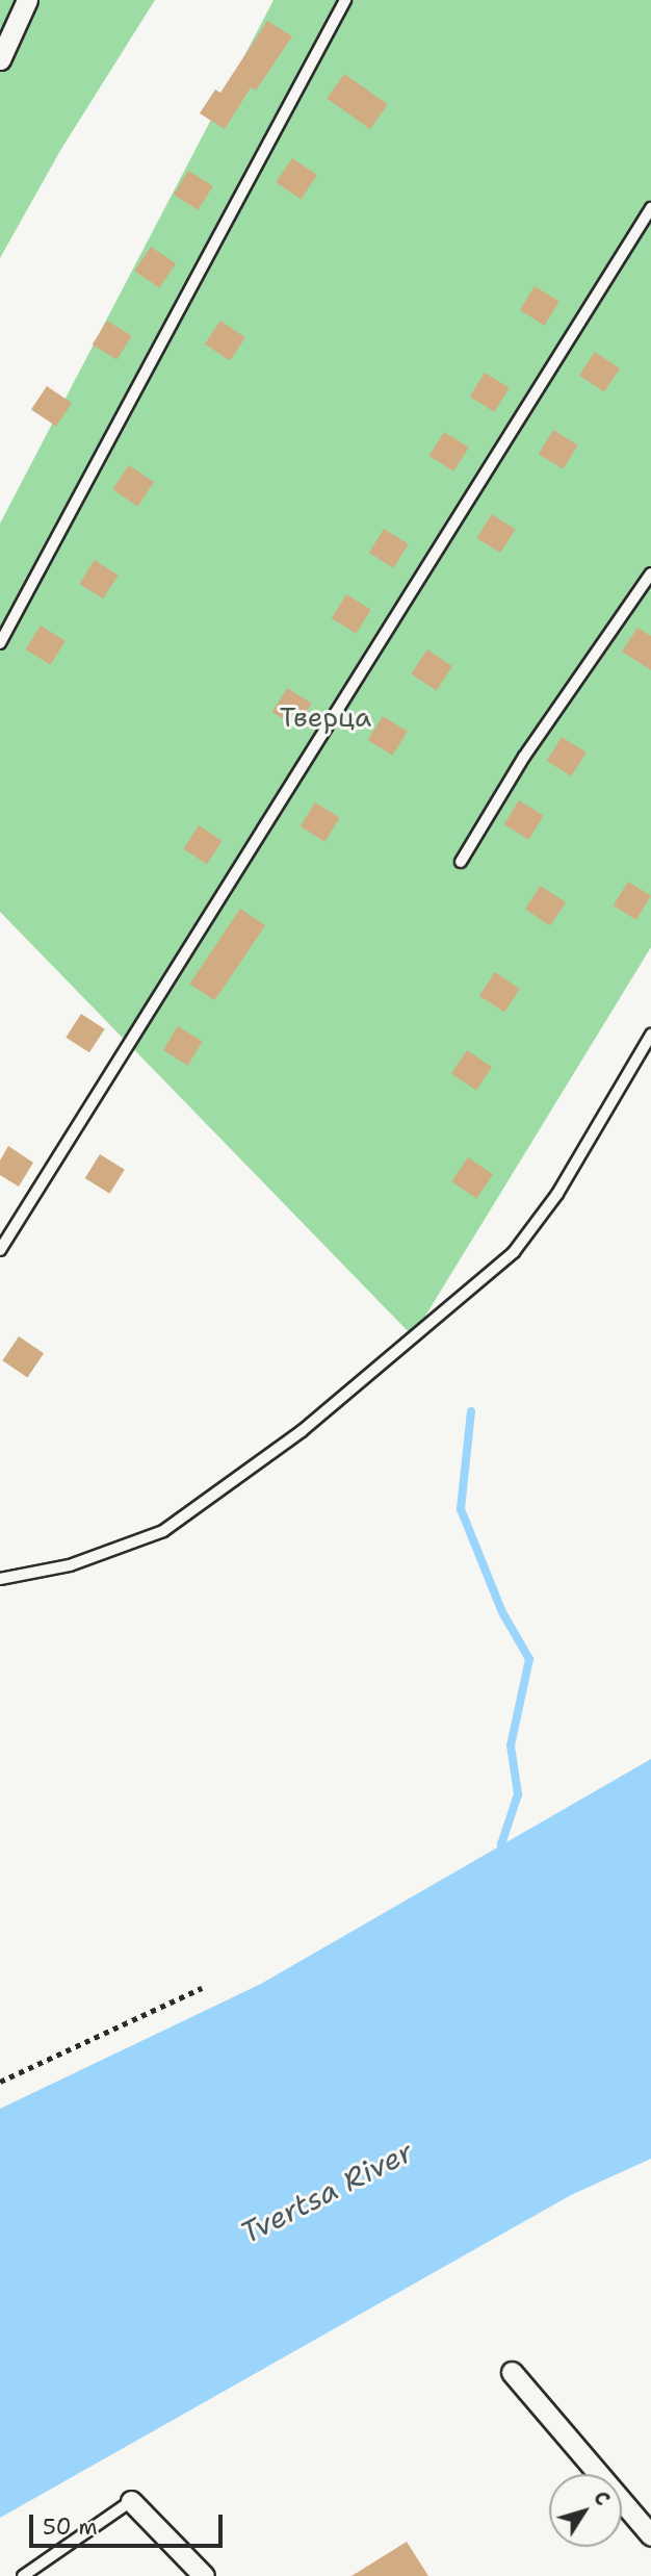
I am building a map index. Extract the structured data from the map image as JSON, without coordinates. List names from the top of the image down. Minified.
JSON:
{"water":["Tvertsa River"],"parks":["Тверца"],"scale_bar":"50 m","north":"top right"}
